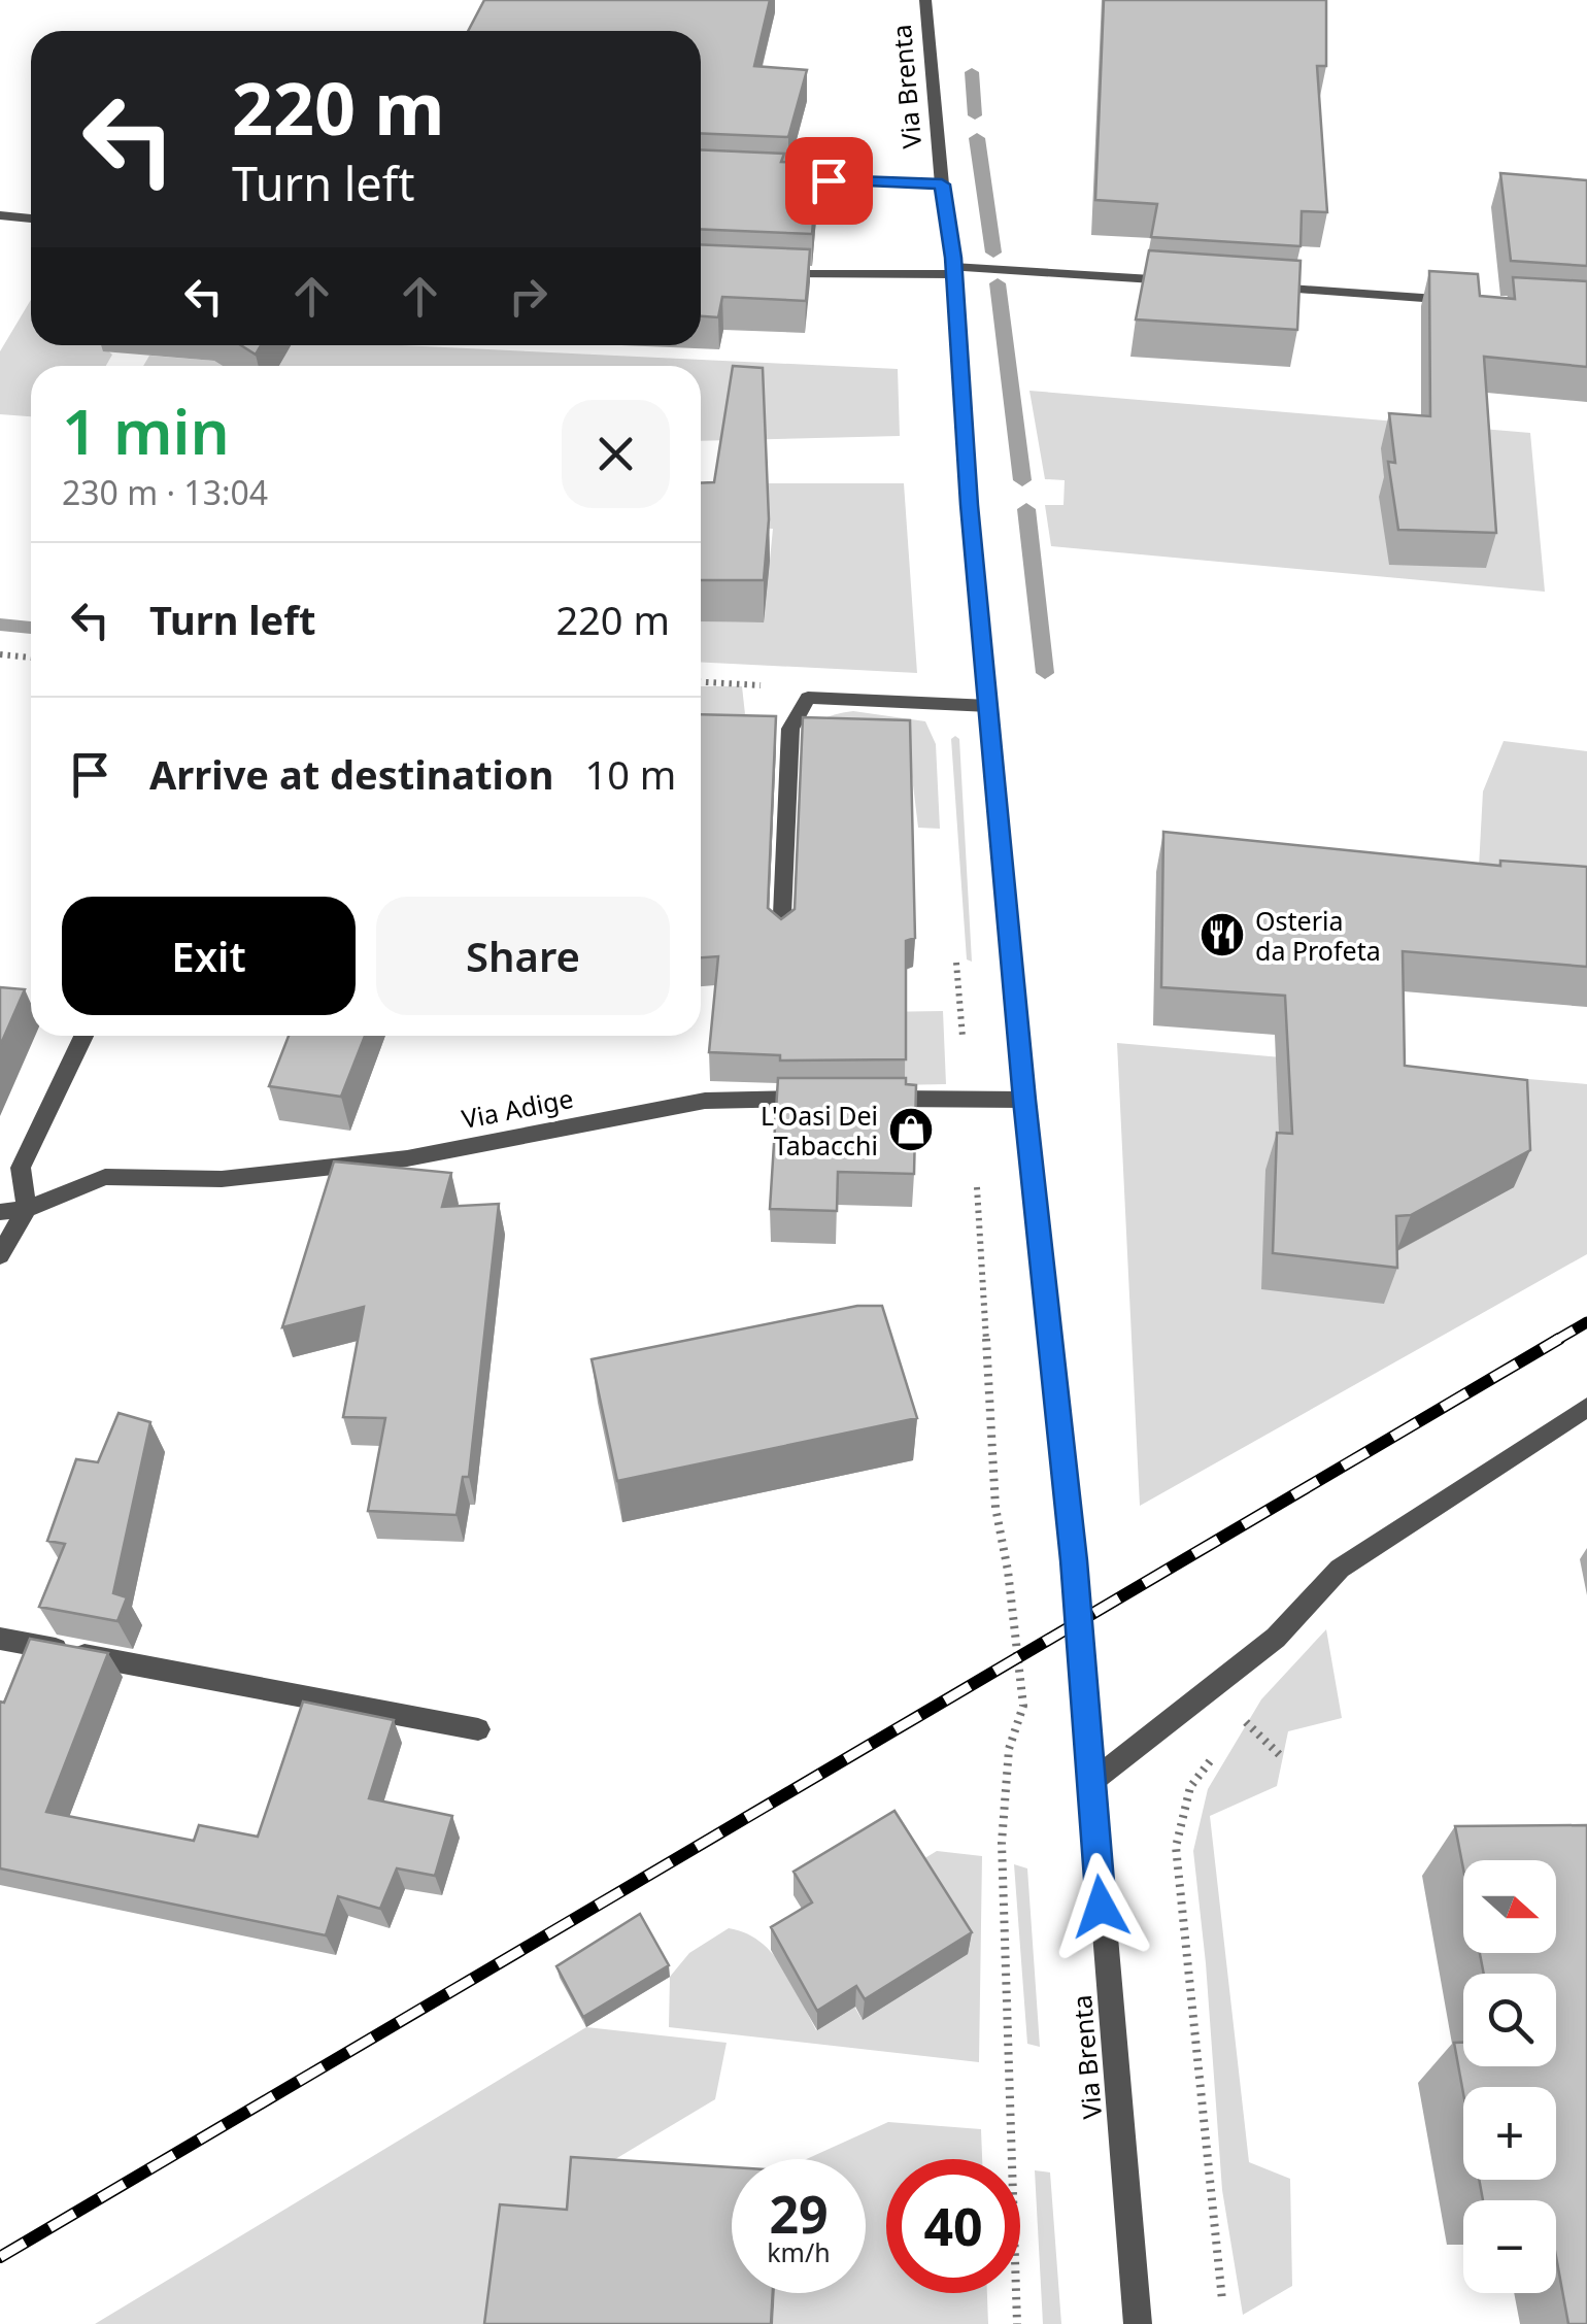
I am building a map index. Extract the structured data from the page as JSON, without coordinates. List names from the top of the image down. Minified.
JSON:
{"streets":{"street":["Via Brenta","Via Adige"]},"places":{"restaurant":["Osteria da Profeta"],"shop":["L'Oasi Dei Tabacchi"]},"north":"right","page":{"turn":["220 m","Turn left"],"heading":["1 min","230 m · 13:04"],"list":[{"name":"Turn left","value":"220 m"},{"name":"Arrive at destination","value":"10 m"}],"buttons":["Exit","Share"],"map_buttons":["+","−"],"speed":"29 km/h","limit":"40"}}
